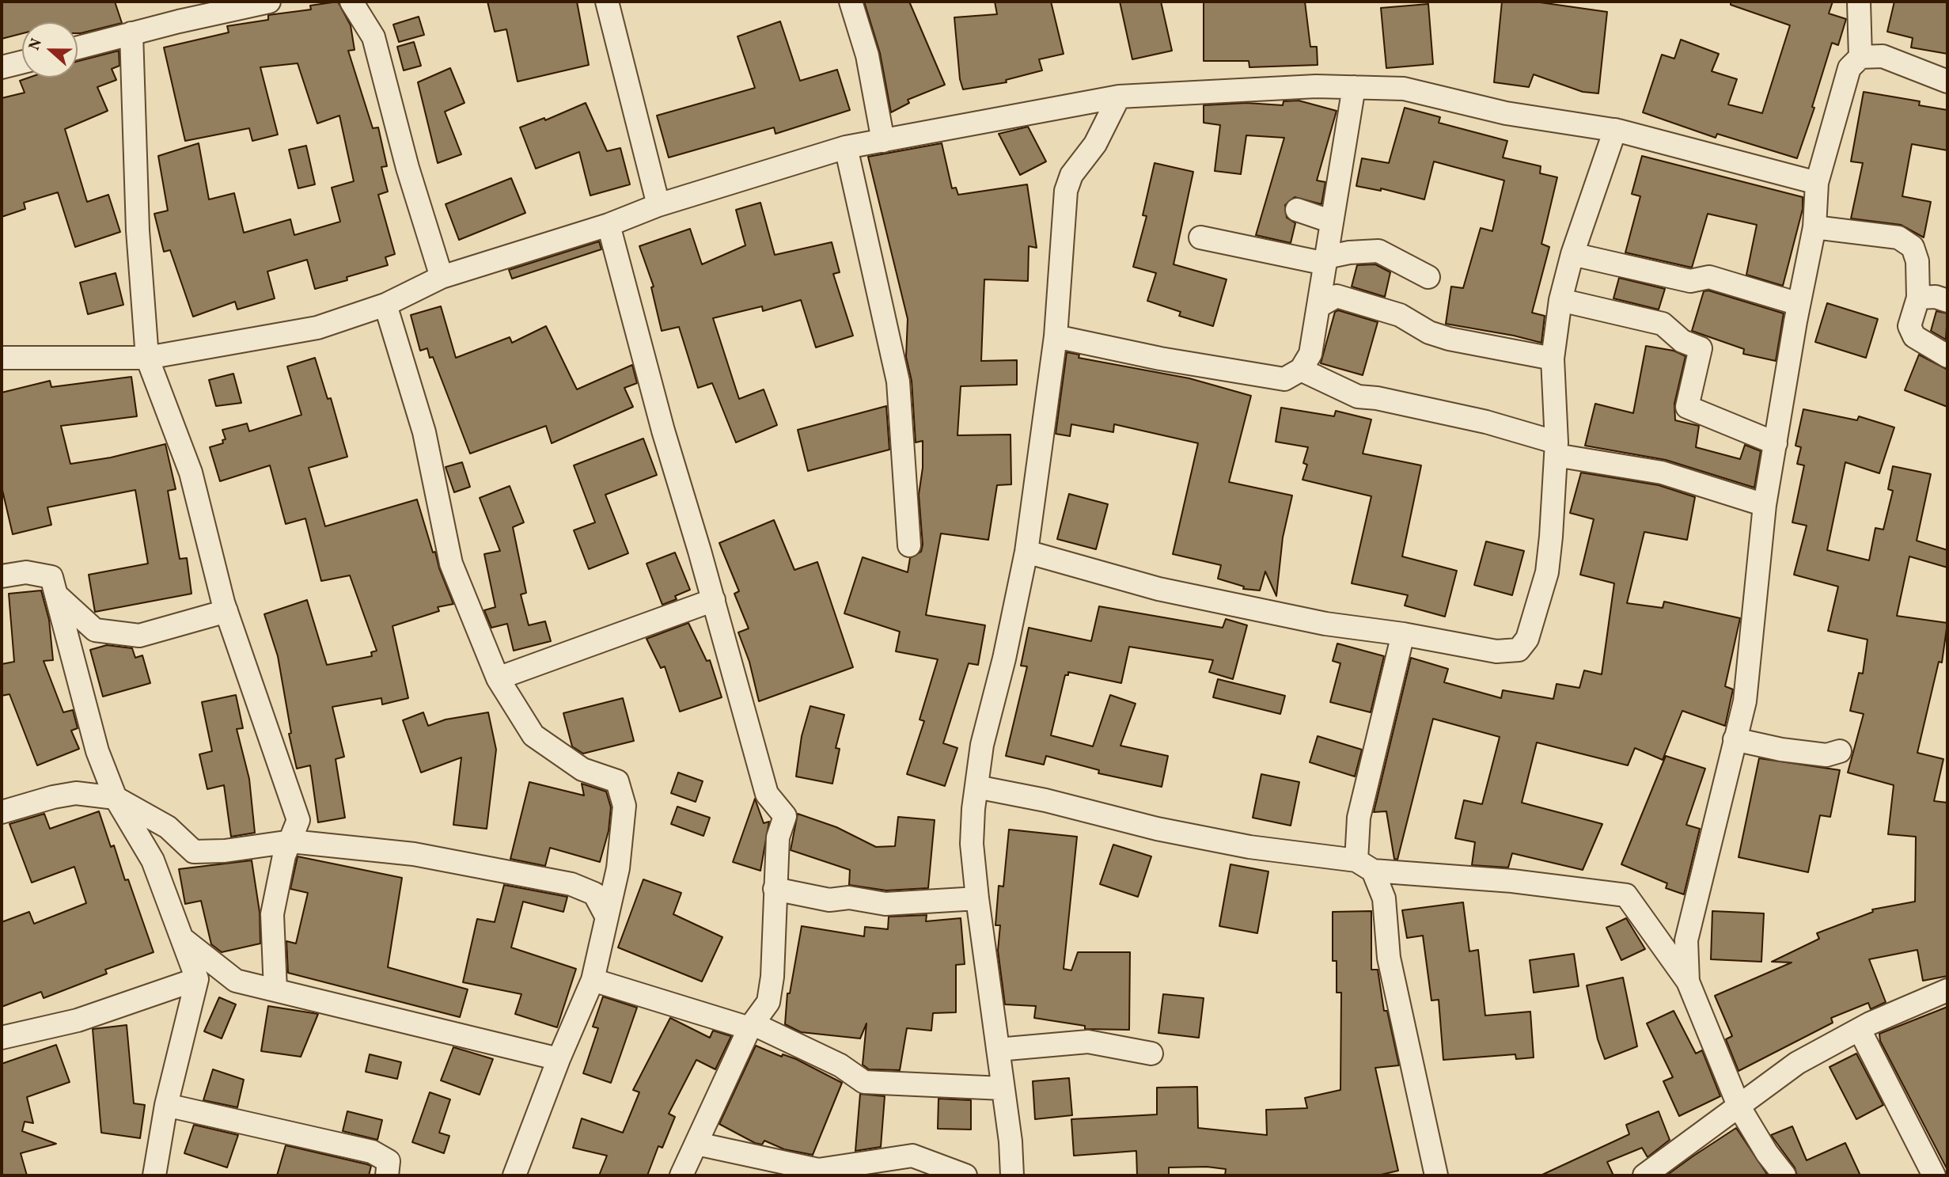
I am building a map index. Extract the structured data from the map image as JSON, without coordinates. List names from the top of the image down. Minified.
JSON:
{"north":"left"}
